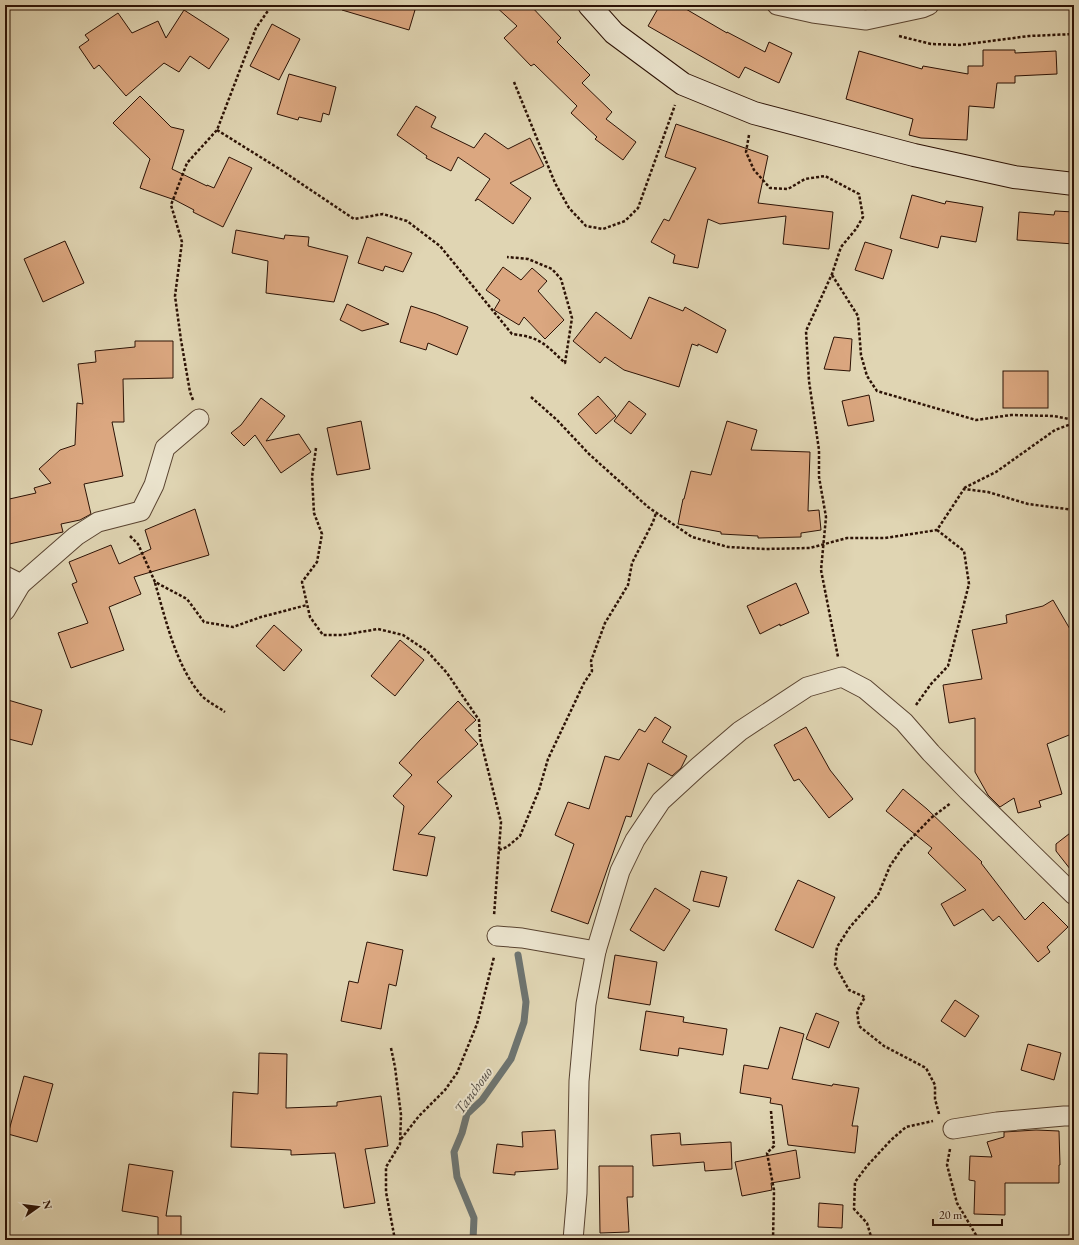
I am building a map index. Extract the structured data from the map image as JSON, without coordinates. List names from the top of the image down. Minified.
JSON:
{"water":["Tanchouo"],"scale_bar":"20 m","north":"right"}
